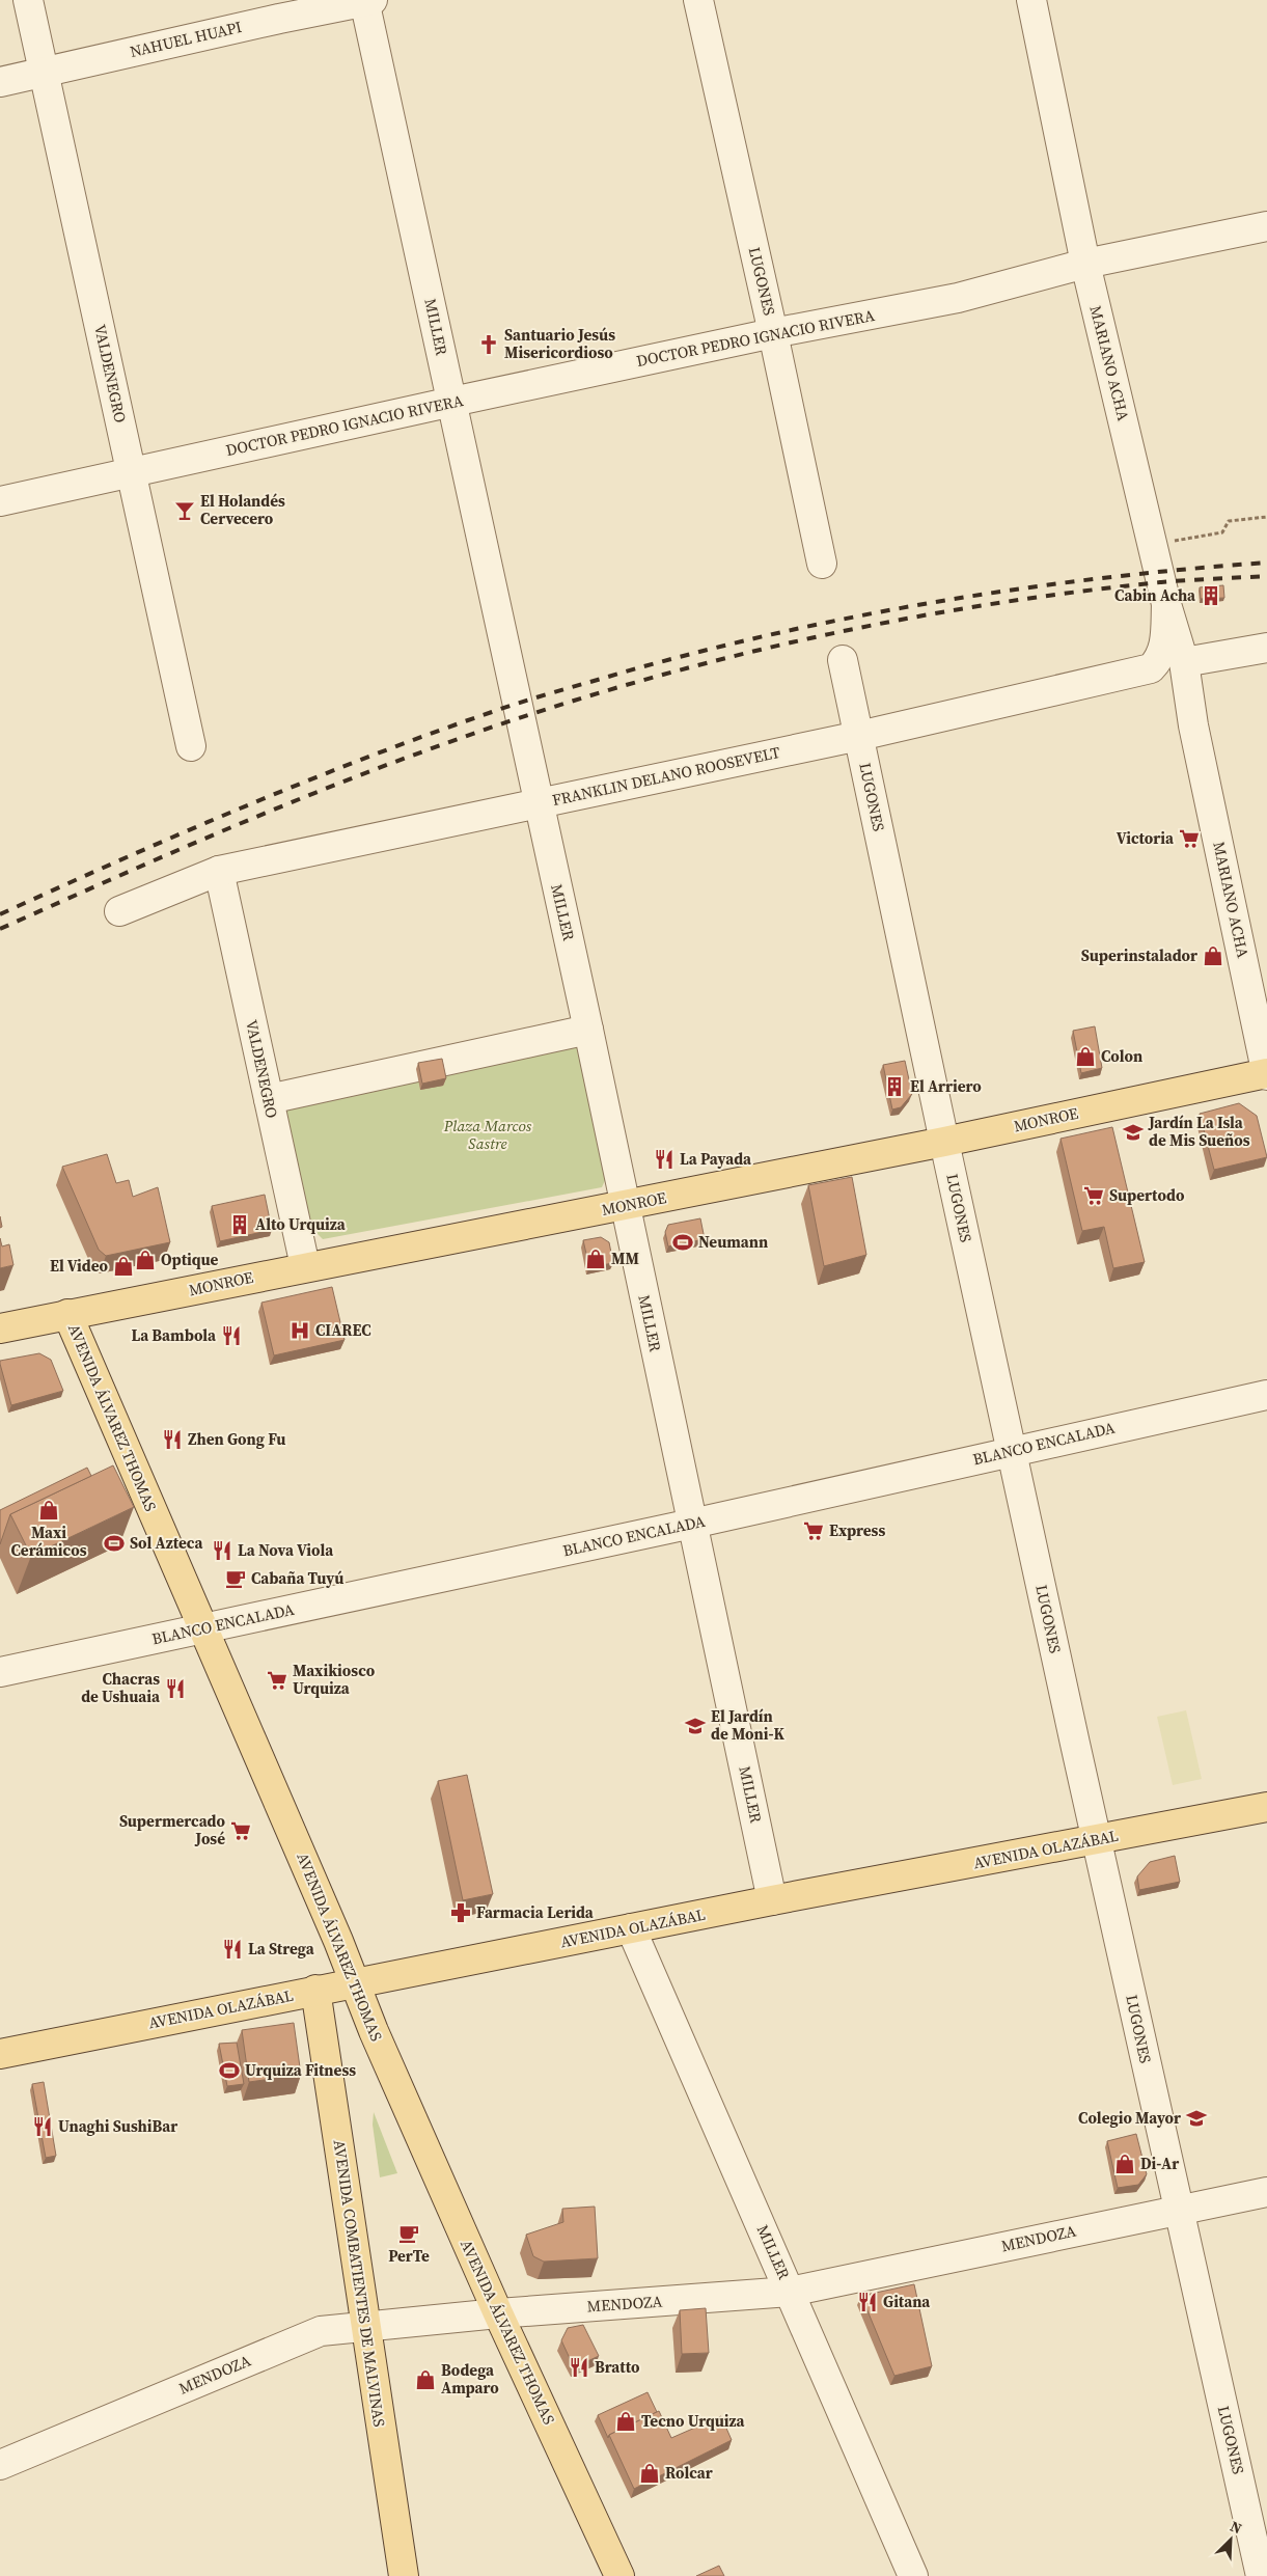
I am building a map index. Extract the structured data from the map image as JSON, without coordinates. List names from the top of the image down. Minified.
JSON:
{"streets":{"main road":["MONROE","AVENIDA ÁLVAREZ THOMAS","AVENIDA OLAZÁBAL","AVENIDA COMBATIENTES DE MALVINAS"],"street":["NAHUEL HUAPI","LUGONES","MILLER","DOCTOR PEDRO IGNACIO RIVERA","MARIANO ACHA","VALDENEGRO","FRANKLIN DELANO ROOSEVELT","BLANCO ENCALADA","MENDOZA"]},"crossings":[["NAHUEL HUAPI","MILLER"],["NAHUEL HUAPI","VALDENEGRO"],["LUGONES","DOCTOR PEDRO IGNACIO RIVERA"],["LUGONES","FRANKLIN DELANO ROOSEVELT"],["LUGONES","MONROE"],["LUGONES","BLANCO ENCALADA"],["LUGONES","AVENIDA OLAZÁBAL"],["LUGONES","MENDOZA"],["MILLER","DOCTOR PEDRO IGNACIO RIVERA"],["MILLER","FRANKLIN DELANO ROOSEVELT"],["MILLER","MONROE"],["MILLER","BLANCO ENCALADA"],["MILLER","AVENIDA OLAZÁBAL"],["MILLER","MENDOZA"],["DOCTOR PEDRO IGNACIO RIVERA","MARIANO ACHA"],["DOCTOR PEDRO IGNACIO RIVERA","VALDENEGRO"],["MARIANO ACHA","FRANKLIN DELANO ROOSEVELT"],["MARIANO ACHA","MONROE"],["VALDENEGRO","FRANKLIN DELANO ROOSEVELT"],["VALDENEGRO","MONROE"],["MONROE","AVENIDA ÁLVAREZ THOMAS"],["AVENIDA ÁLVAREZ THOMAS","BLANCO ENCALADA"],["AVENIDA ÁLVAREZ THOMAS","AVENIDA OLAZÁBAL"],["AVENIDA ÁLVAREZ THOMAS","MENDOZA"],["AVENIDA OLAZÁBAL","AVENIDA COMBATIENTES DE MALVINAS"],["MENDOZA","AVENIDA COMBATIENTES DE MALVINAS"]],"parks":["Plaza Marcos Sastre"],"places":{"church":["Santuario Jesús Misericordioso"],"bar":["El Holandés Cervecero"],"building":["Cabin Acha","El Arriero","Alto Urquiza"],"supermarket":["Victoria","Supertodo","Express","Maxikiosco Urquiza","Supermercado José"],"shop":["Superinstalador","Colon","MM","Optique","El Video","Maxi Cerámicos","Di-Ar","Bodega Amparo","Tecno Urquiza","Rolcar"],"school or university":["Jardín La Isla de Mis Sueños","El Jardín de Moni-K","Colegio Mayor"],"restaurant":["La Payada","La Bambola","Zhen Gong Fu","La Nova Viola","Chacras de Ushuaia","La Strega","Unaghi SushiBar","Gitana","Bratto"],"sports":["Neumann","Sol Azteca","Urquiza Fitness"],"hospital":["CIAREC"],"cafe":["Cabaña Tuyú","PerTe"],"pharmacy":["Farmacia Lerida"]},"north":"top right"}
